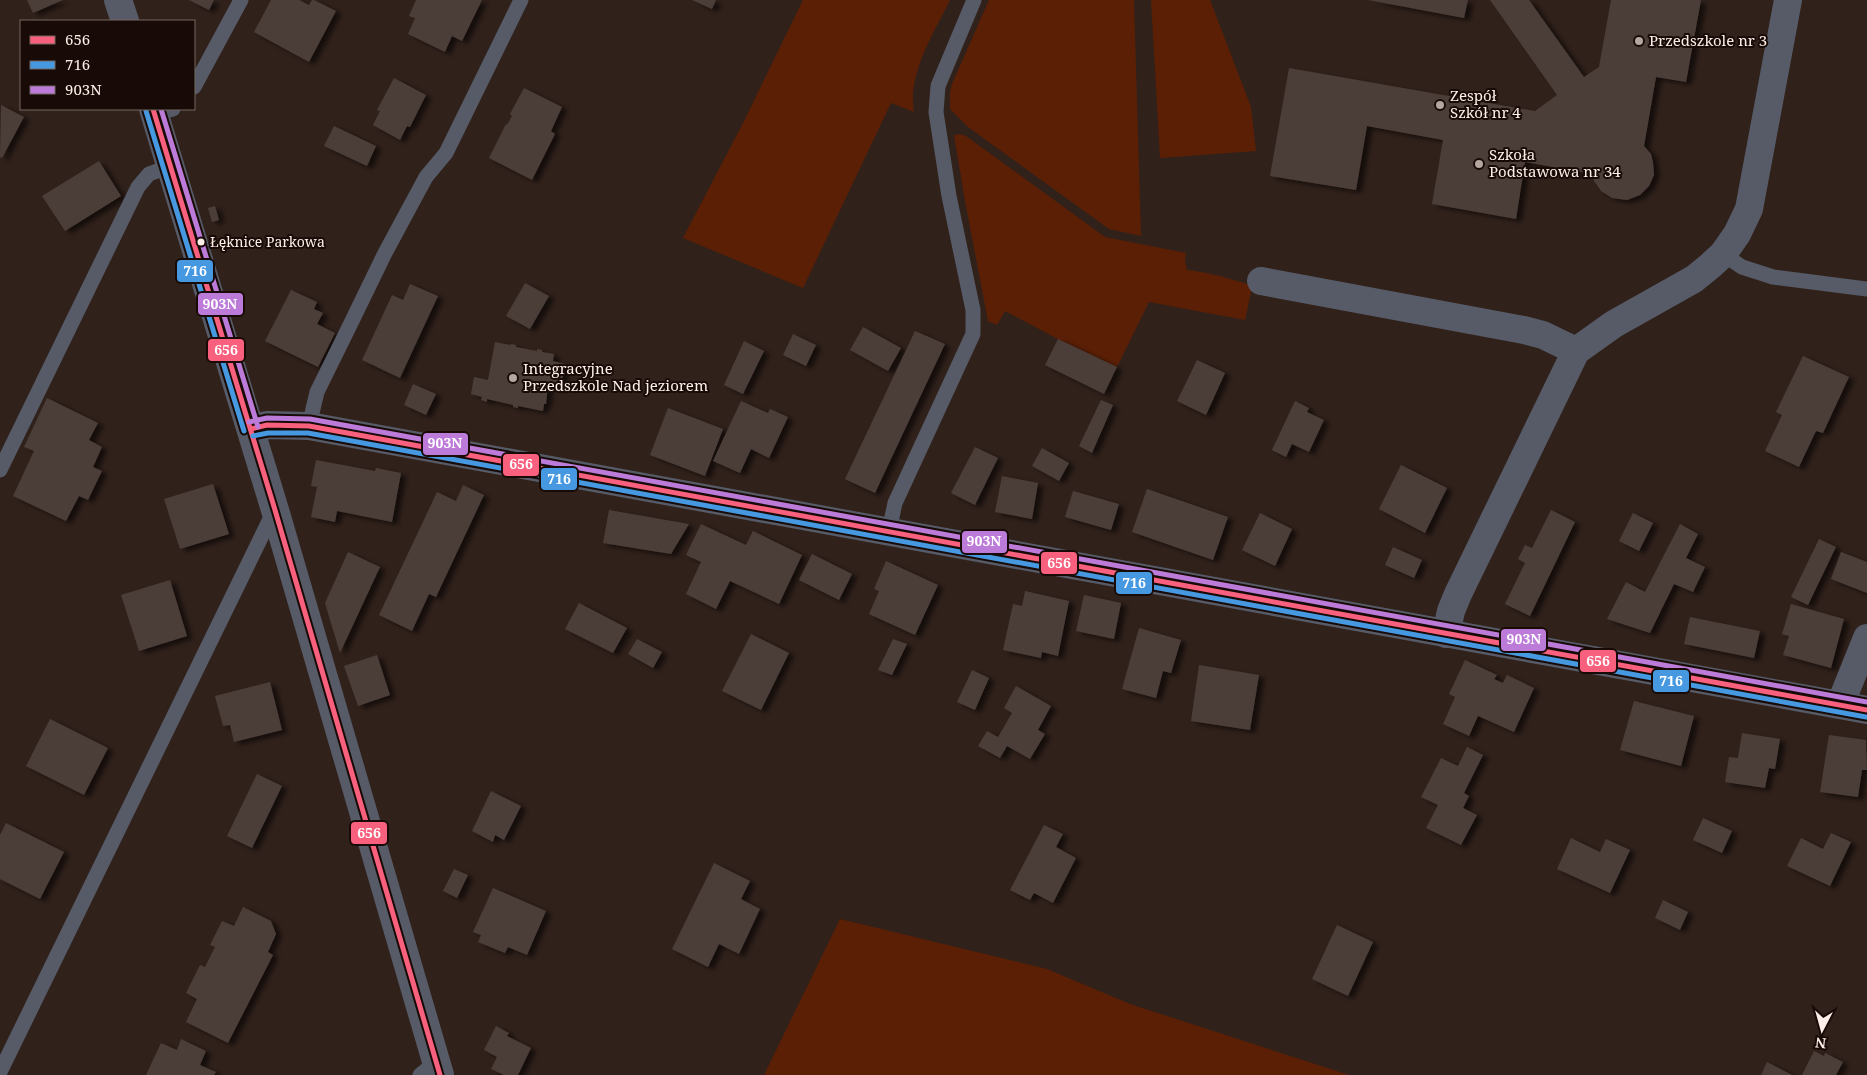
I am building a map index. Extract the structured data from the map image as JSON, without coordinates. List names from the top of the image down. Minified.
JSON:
{"places":["Przedszkole nr 3","Zespół Szkół nr 4","Szkoła Podstawowa nr 34","Łęknice Parkowa","Integracyjne Przedszkole Nad jeziorem"],"lines":["transit line 656","transit line 903N","transit line 716"],"legend":["656","716","903N"],"north":"bottom"}
